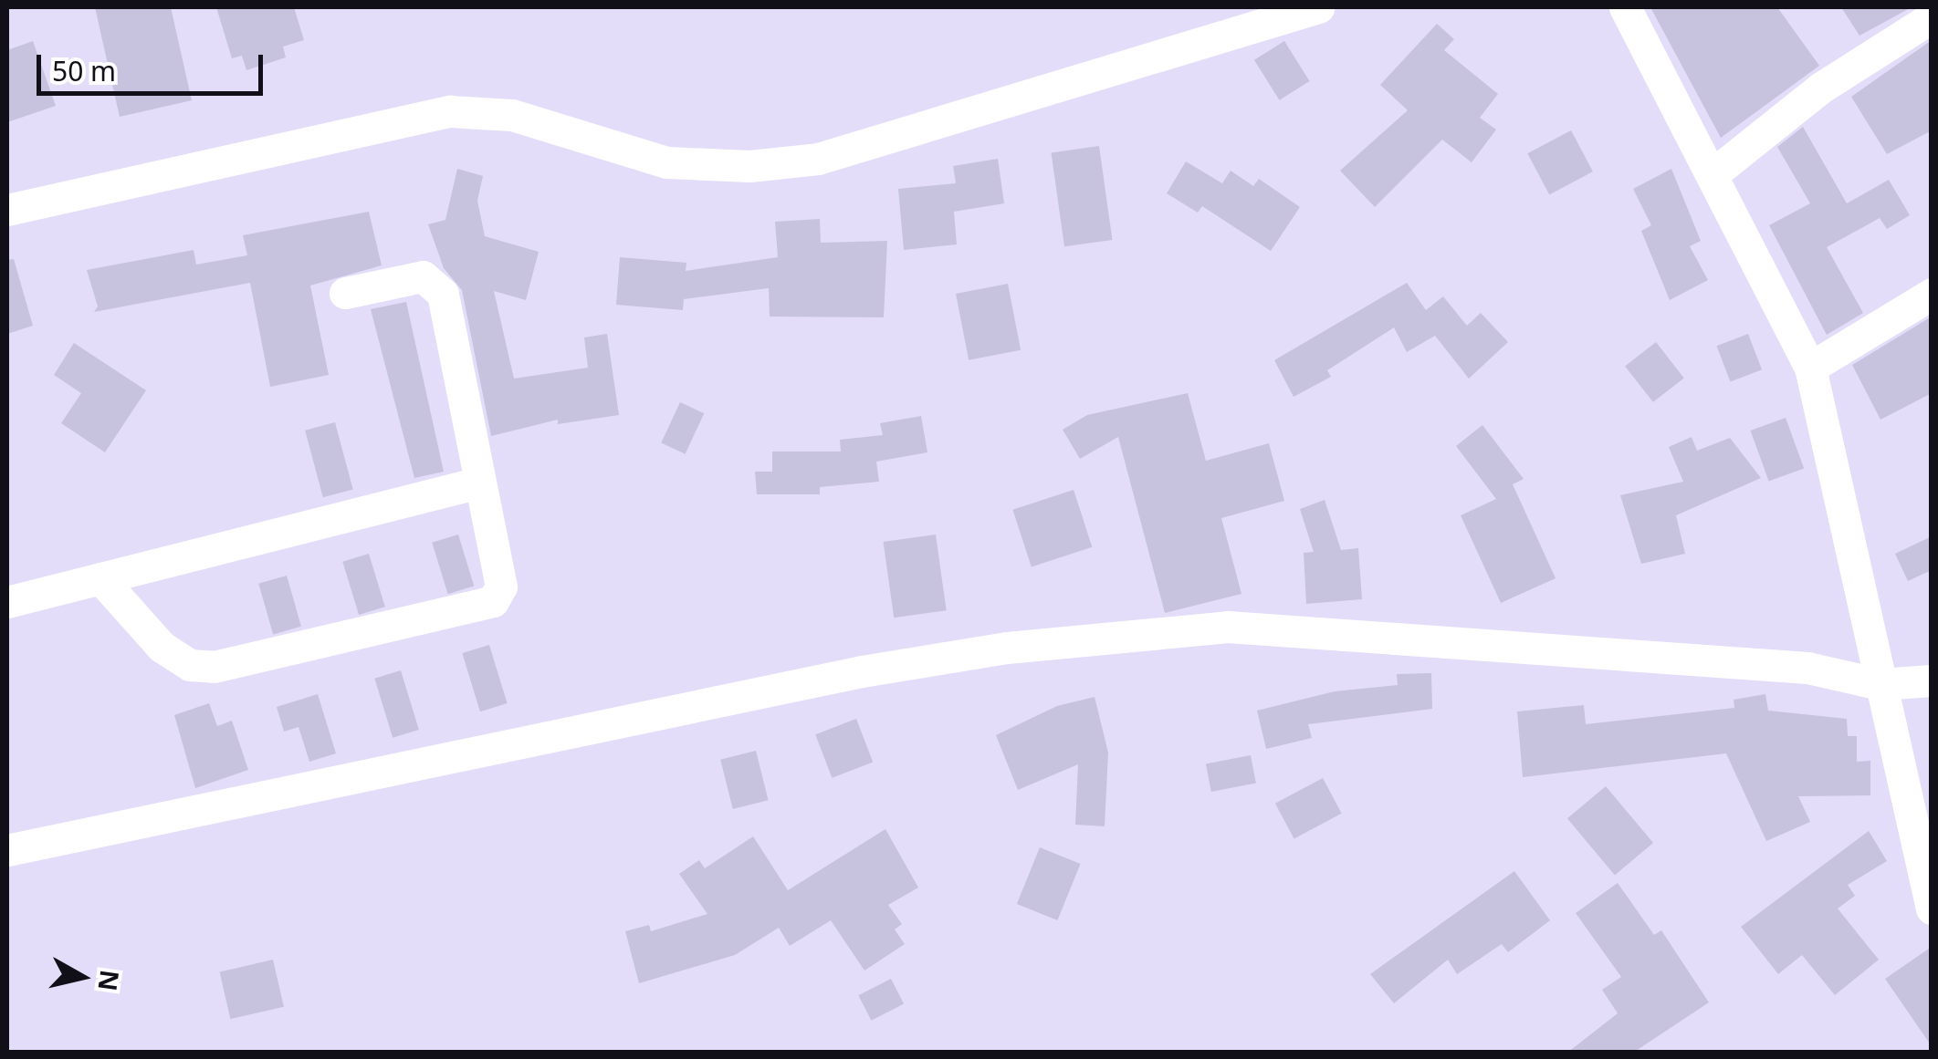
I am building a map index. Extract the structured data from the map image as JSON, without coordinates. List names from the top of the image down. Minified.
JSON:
{"scale_bar":"50 m","north":"right"}
